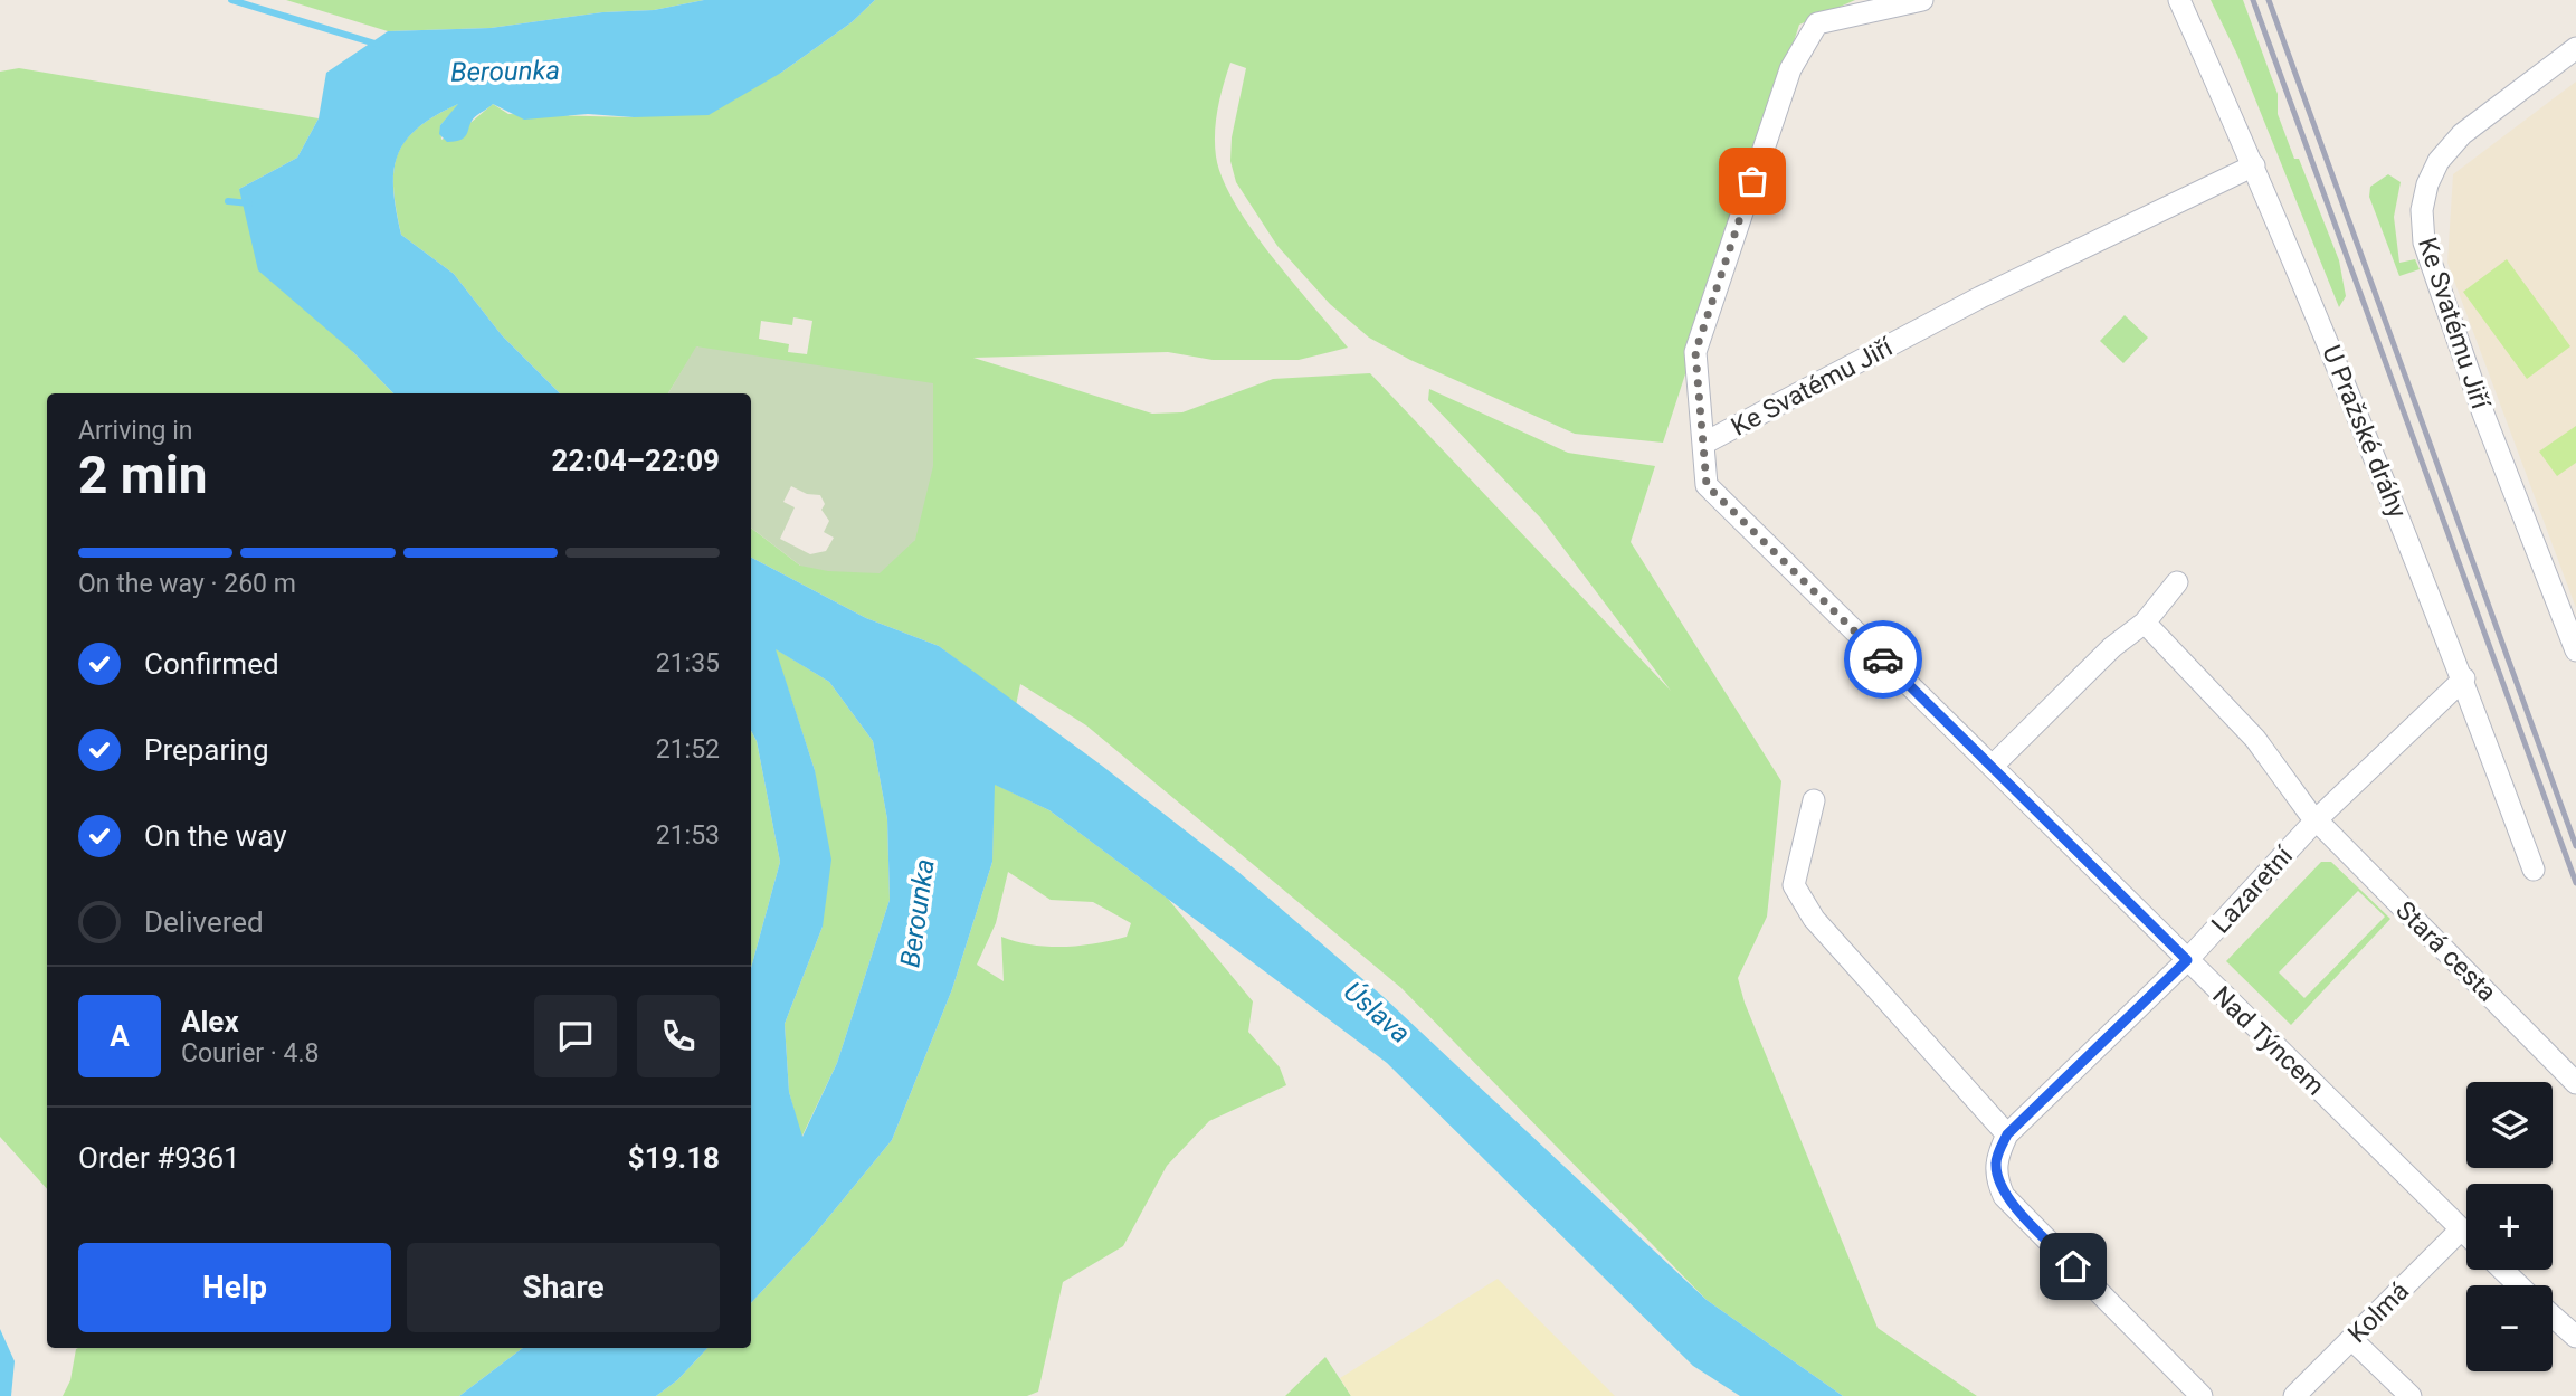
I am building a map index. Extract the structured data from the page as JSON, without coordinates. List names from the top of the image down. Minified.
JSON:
{"streets":{"street":["Ke Svatému Jiří","U Pražské dráhy","Lazaretní","Stará cesta","Nad Týncem","Kolmá"]},"crossings":[["Ke Svatému Jiří","U Pražské dráhy"],["Ke Svatému Jiří","Nad Týncem"],["U Pražské dráhy","Lazaretní"],["Lazaretní","Stará cesta"],["Lazaretní","Nad Týncem"],["Nad Týncem","Kolmá"]],"water":["Berounka","Úslava"],"page":{"heading":["2 min","Arriving in","22:04–22:09"],"panel":["Alex","Courier · 4.8","Order #9361","$19.18"],"bar":"On the way · 260 m","list":[["Confirmed","21:35"],["Preparing","21:52"],["On the way","21:53"],"Delivered"],"round":"A","map_buttons":["+","−"],"buttons":["Help","Share"]}}
